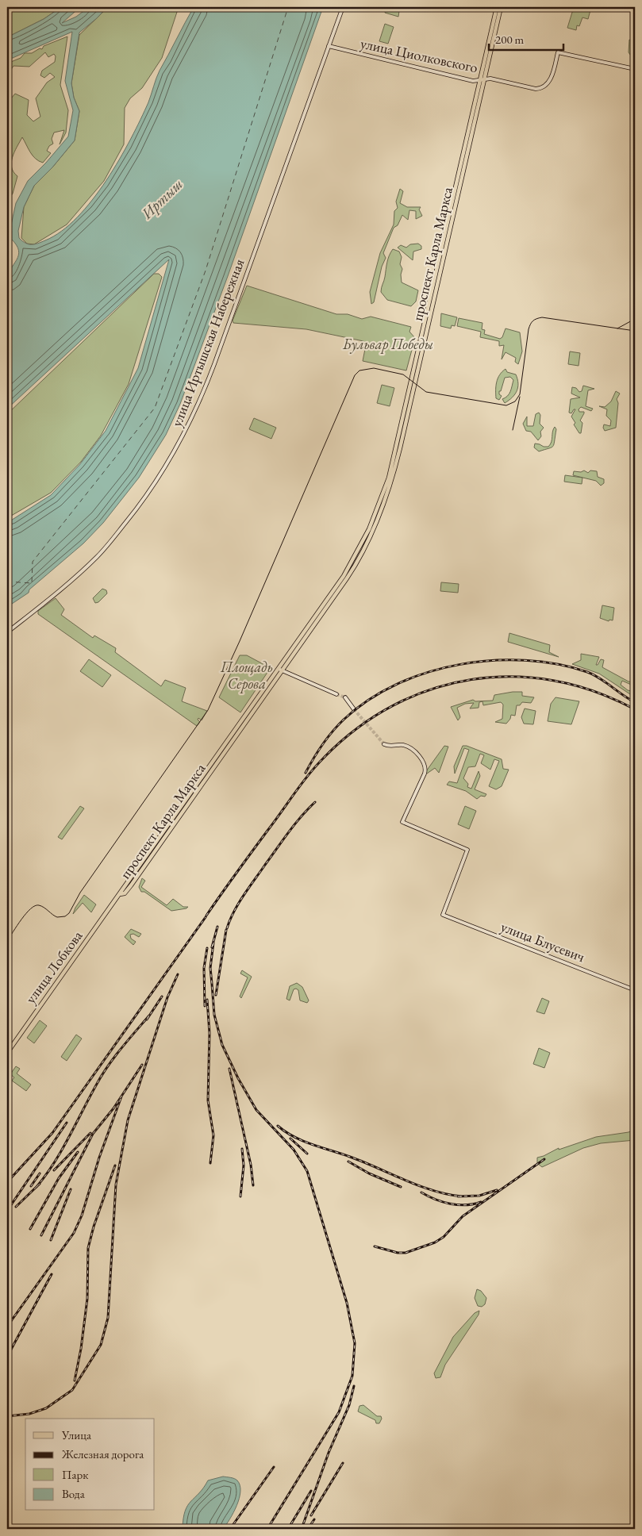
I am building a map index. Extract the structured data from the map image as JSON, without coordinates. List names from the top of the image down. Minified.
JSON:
{"streets":{"main road":["улица Циолковского","проспект Карла Маркса","улица Иртышская Набережная","улица Блусевич","улица Лобкова"]},"crossings":[["улица Циолковского","проспект Карла Маркса"],["улица Циолковского","улица Иртышская Набережная"],["проспект Карла Маркса","улица Лобкова"]],"water":["Иртыш"],"parks":["Бульвар Победы","Площадь Серова"],"legend":["Улица","Железная дорога","Парк","Вода"],"scale_bar":"200 m"}
